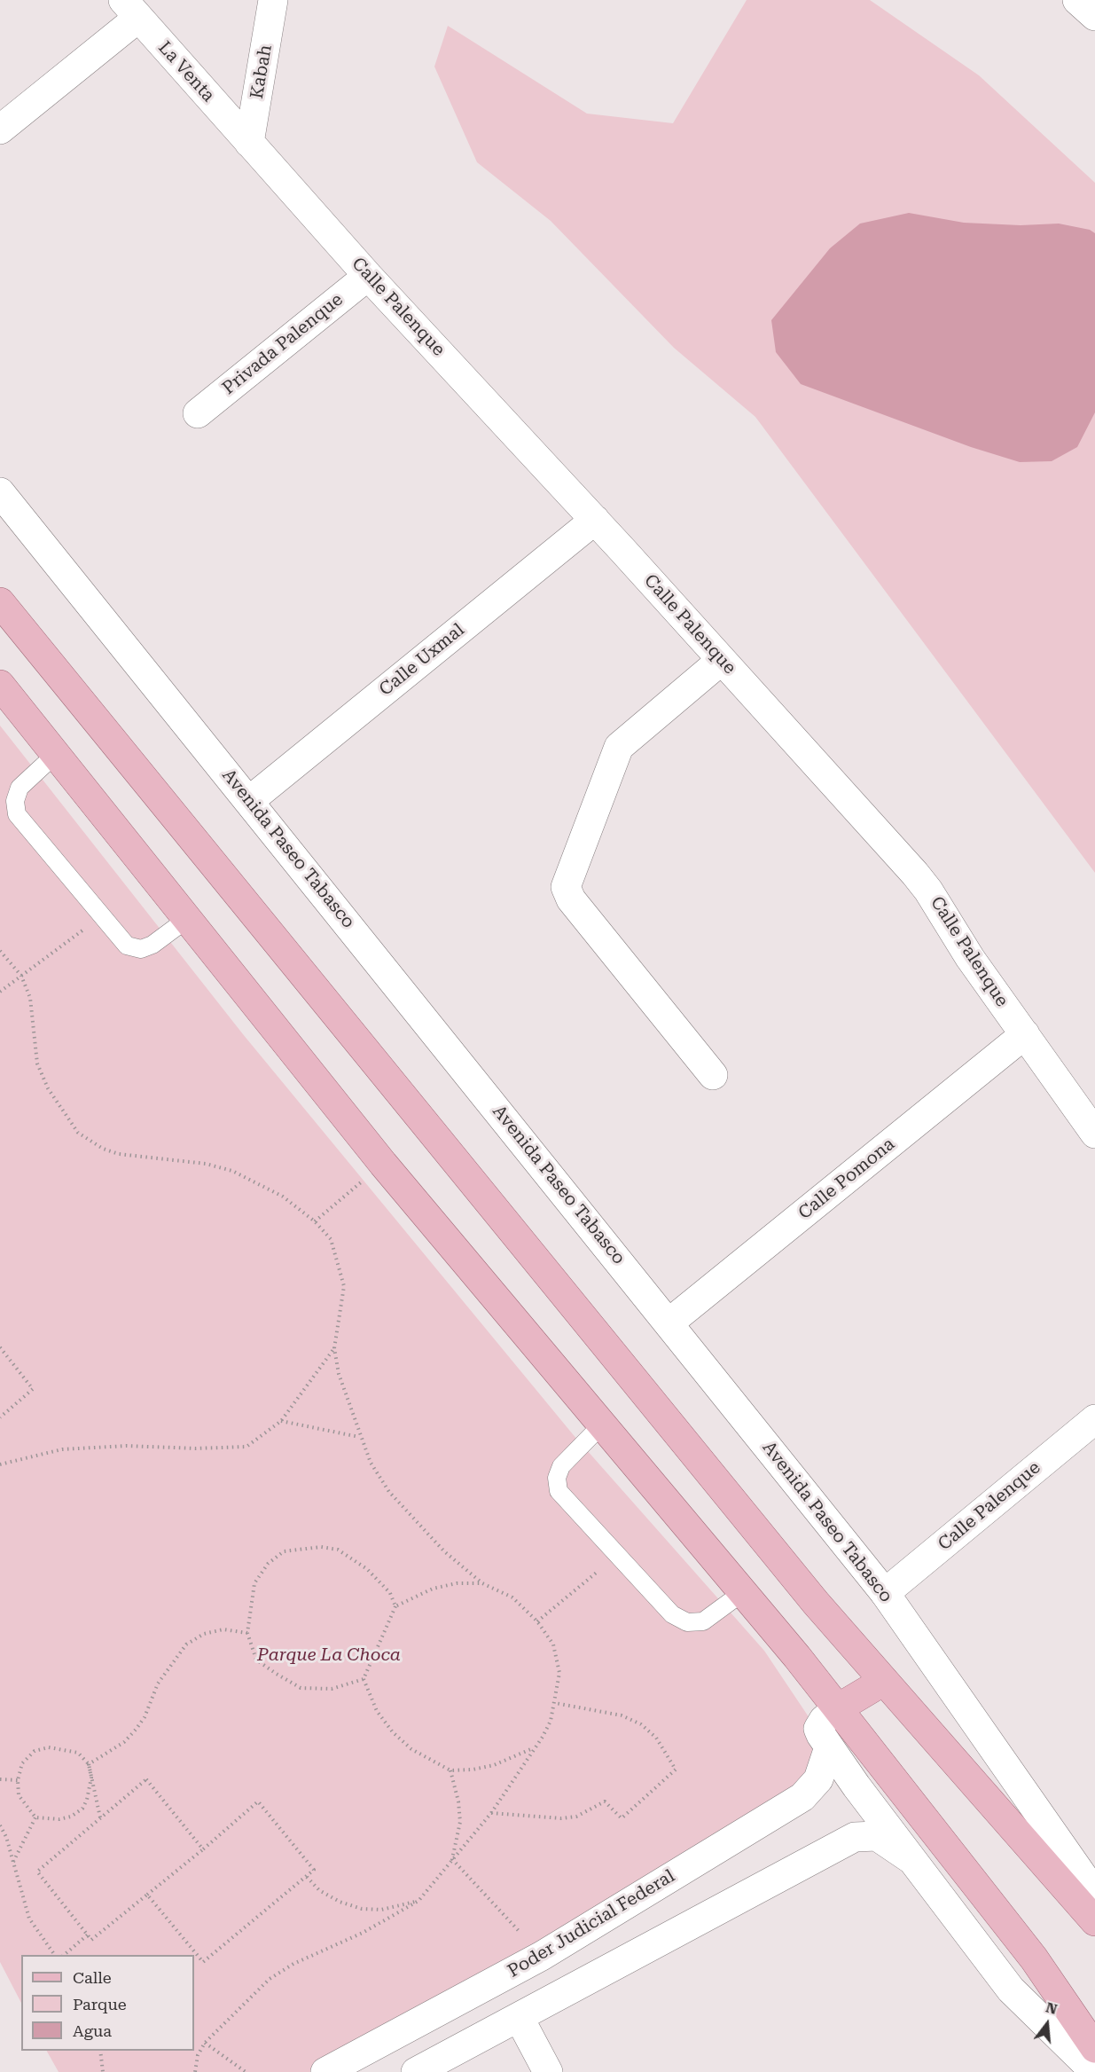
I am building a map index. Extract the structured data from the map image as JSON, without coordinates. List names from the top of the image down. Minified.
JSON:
{"streets":{"street":["La Venta","Kabah","Calle Palenque","Privada Palenque","Calle Uxmal","Avenida Paseo Tabasco","Calle Pomona","Poder Judicial Federal"]},"crossings":[["La Venta","Kabah"],["La Venta","Calle Palenque"],["Kabah","Calle Palenque"],["Calle Palenque","Privada Palenque"],["Calle Palenque","Calle Uxmal"],["Calle Palenque","Avenida Paseo Tabasco"],["Calle Palenque","Calle Pomona"],["Calle Uxmal","Avenida Paseo Tabasco"],["Avenida Paseo Tabasco","Calle Pomona"]],"parks":["Parque La Choca"],"legend":["Calle","Parque","Agua"],"north":"top"}
